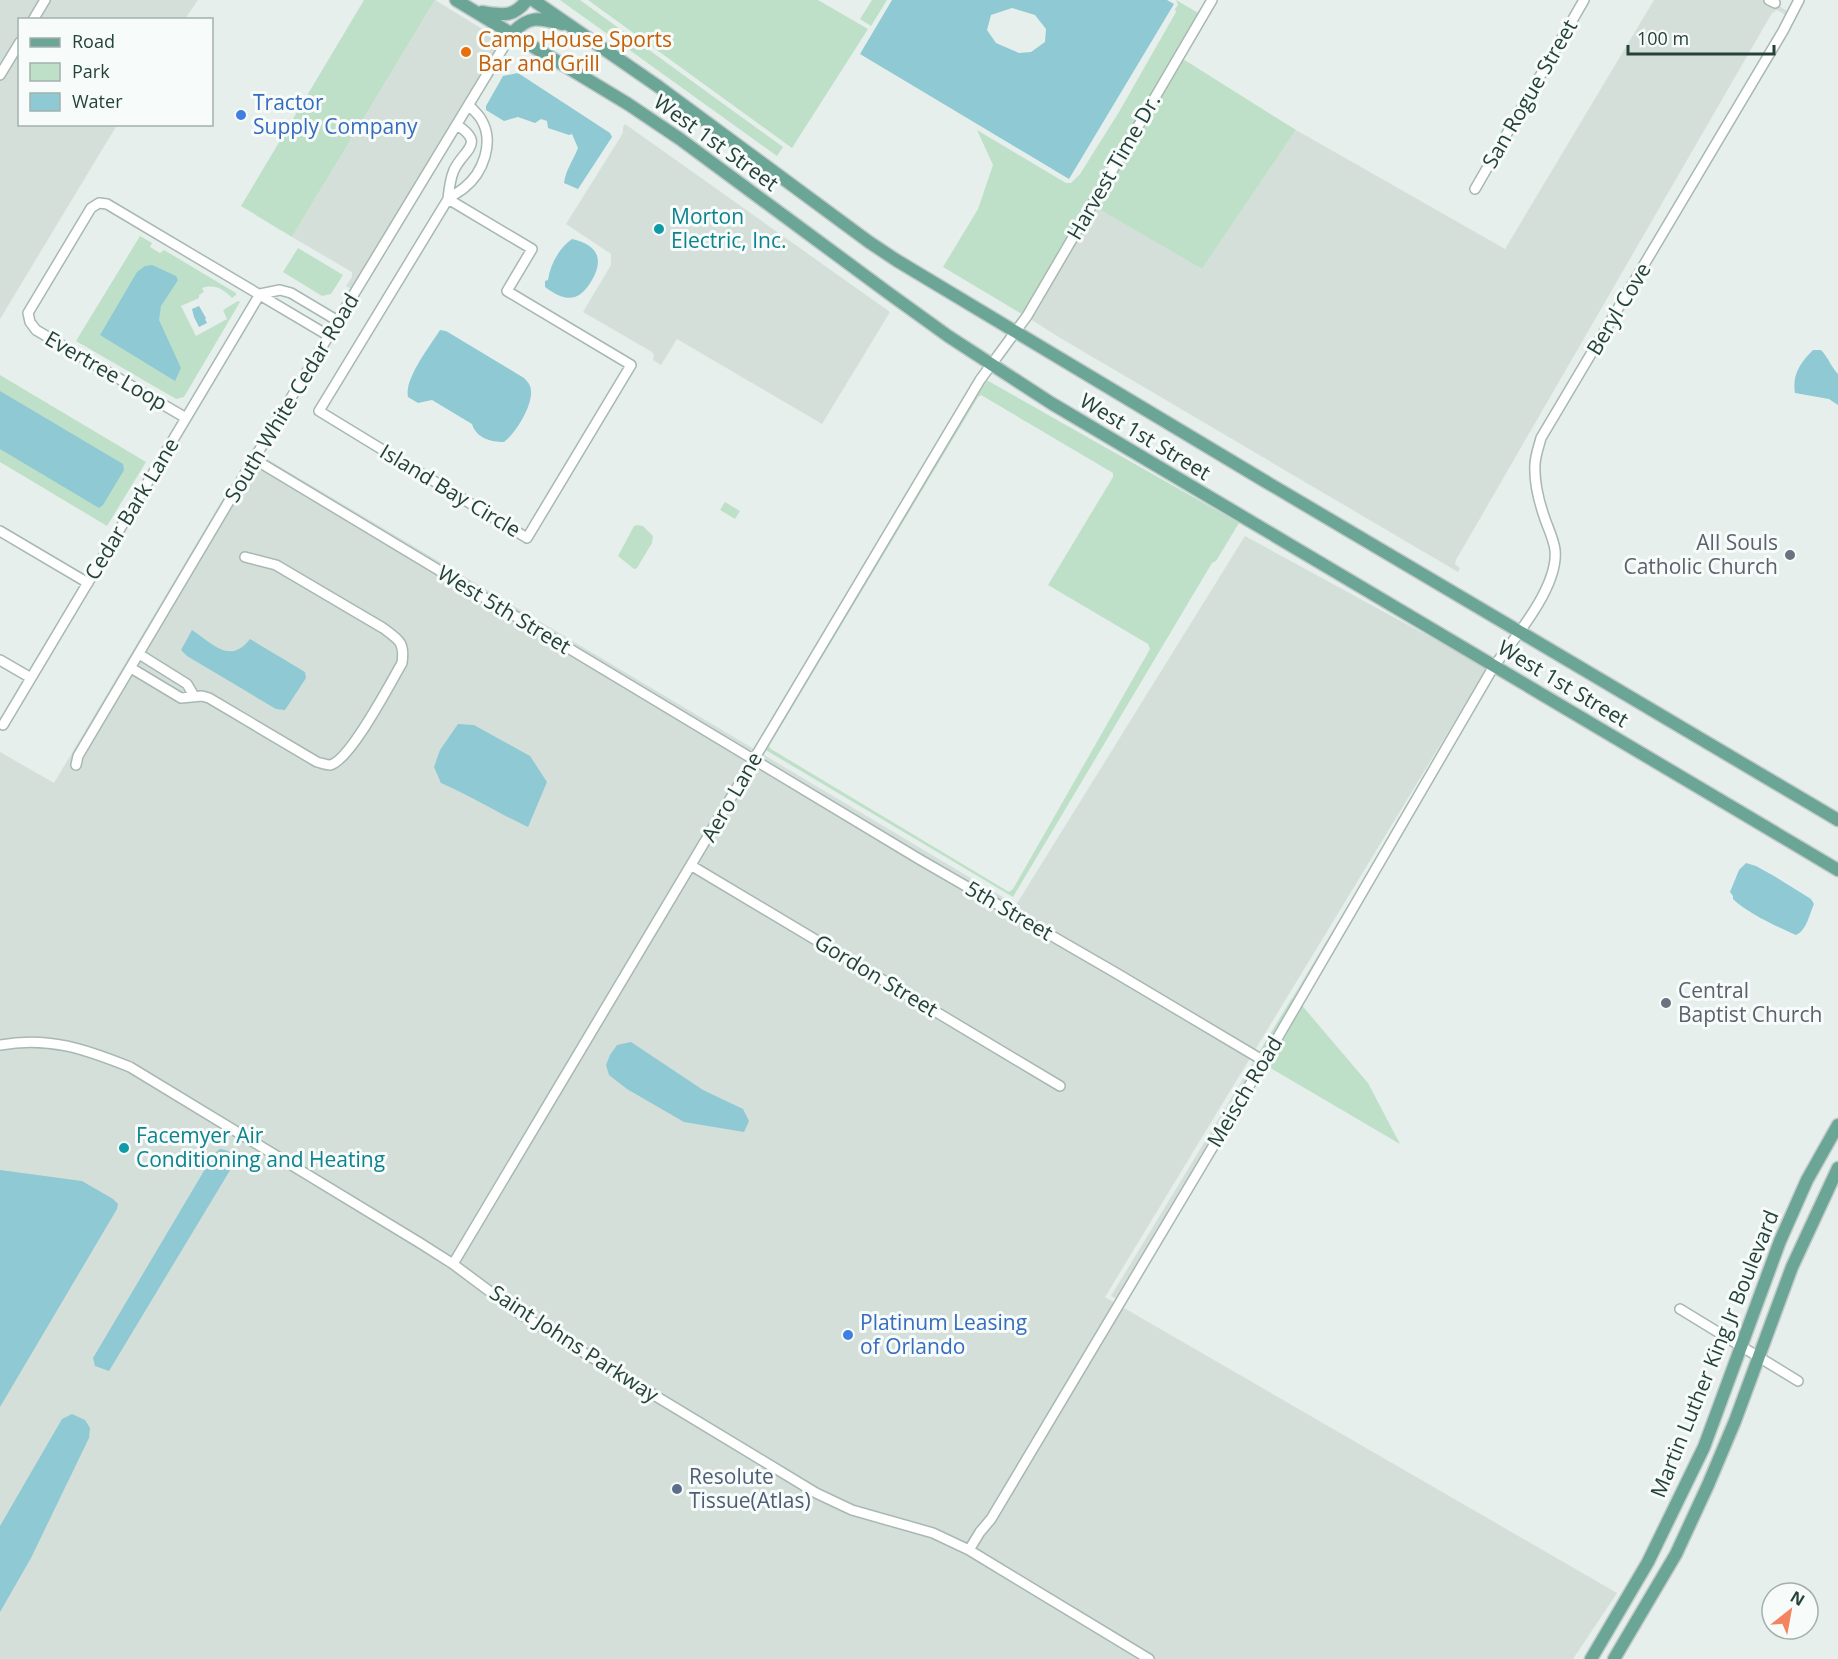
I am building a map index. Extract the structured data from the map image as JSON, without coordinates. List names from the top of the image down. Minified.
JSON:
{"streets":{"main road":["West 1st Street","Martin Luther King Jr Boulevard"],"street":["San Rogue Street","Harvest Time Dr.","Beryl Cove","Evertree Loop","South White Cedar Road","Island Bay Circle","Cedar Bark Lane","West 5th Street","Aero Lane","5th Street","Gordon Street","Meisch Road","Saint Johns Parkway"]},"crossings":[["West 1st Street","Harvest Time Dr."],["West 1st Street","Beryl Cove"],["West 1st Street","South White Cedar Road"],["West 1st Street","Aero Lane"],["West 1st Street","Meisch Road"],["Harvest Time Dr.","Aero Lane"],["Beryl Cove","Meisch Road"],["Evertree Loop","South White Cedar Road"],["Evertree Loop","Cedar Bark Lane"],["South White Cedar Road","Island Bay Circle"],["South White Cedar Road","West 5th Street"],["West 5th Street","Aero Lane"],["West 5th Street","5th Street"],["Aero Lane","5th Street"],["Aero Lane","Gordon Street"],["Aero Lane","Saint Johns Parkway"],["5th Street","Meisch Road"],["Meisch Road","Saint Johns Parkway"]],"places":["Camp House Sports Bar and Grill","Tractor Supply Company","Morton Electric, Inc.","All Souls Catholic Church","Central Baptist Church","Facemyer Air Conditioning and Heating","Platinum Leasing of Orlando","Resolute Tissue(Atlas)"],"legend":["Road","Park","Water"],"scale_bar":"100 m","north":"top right"}
